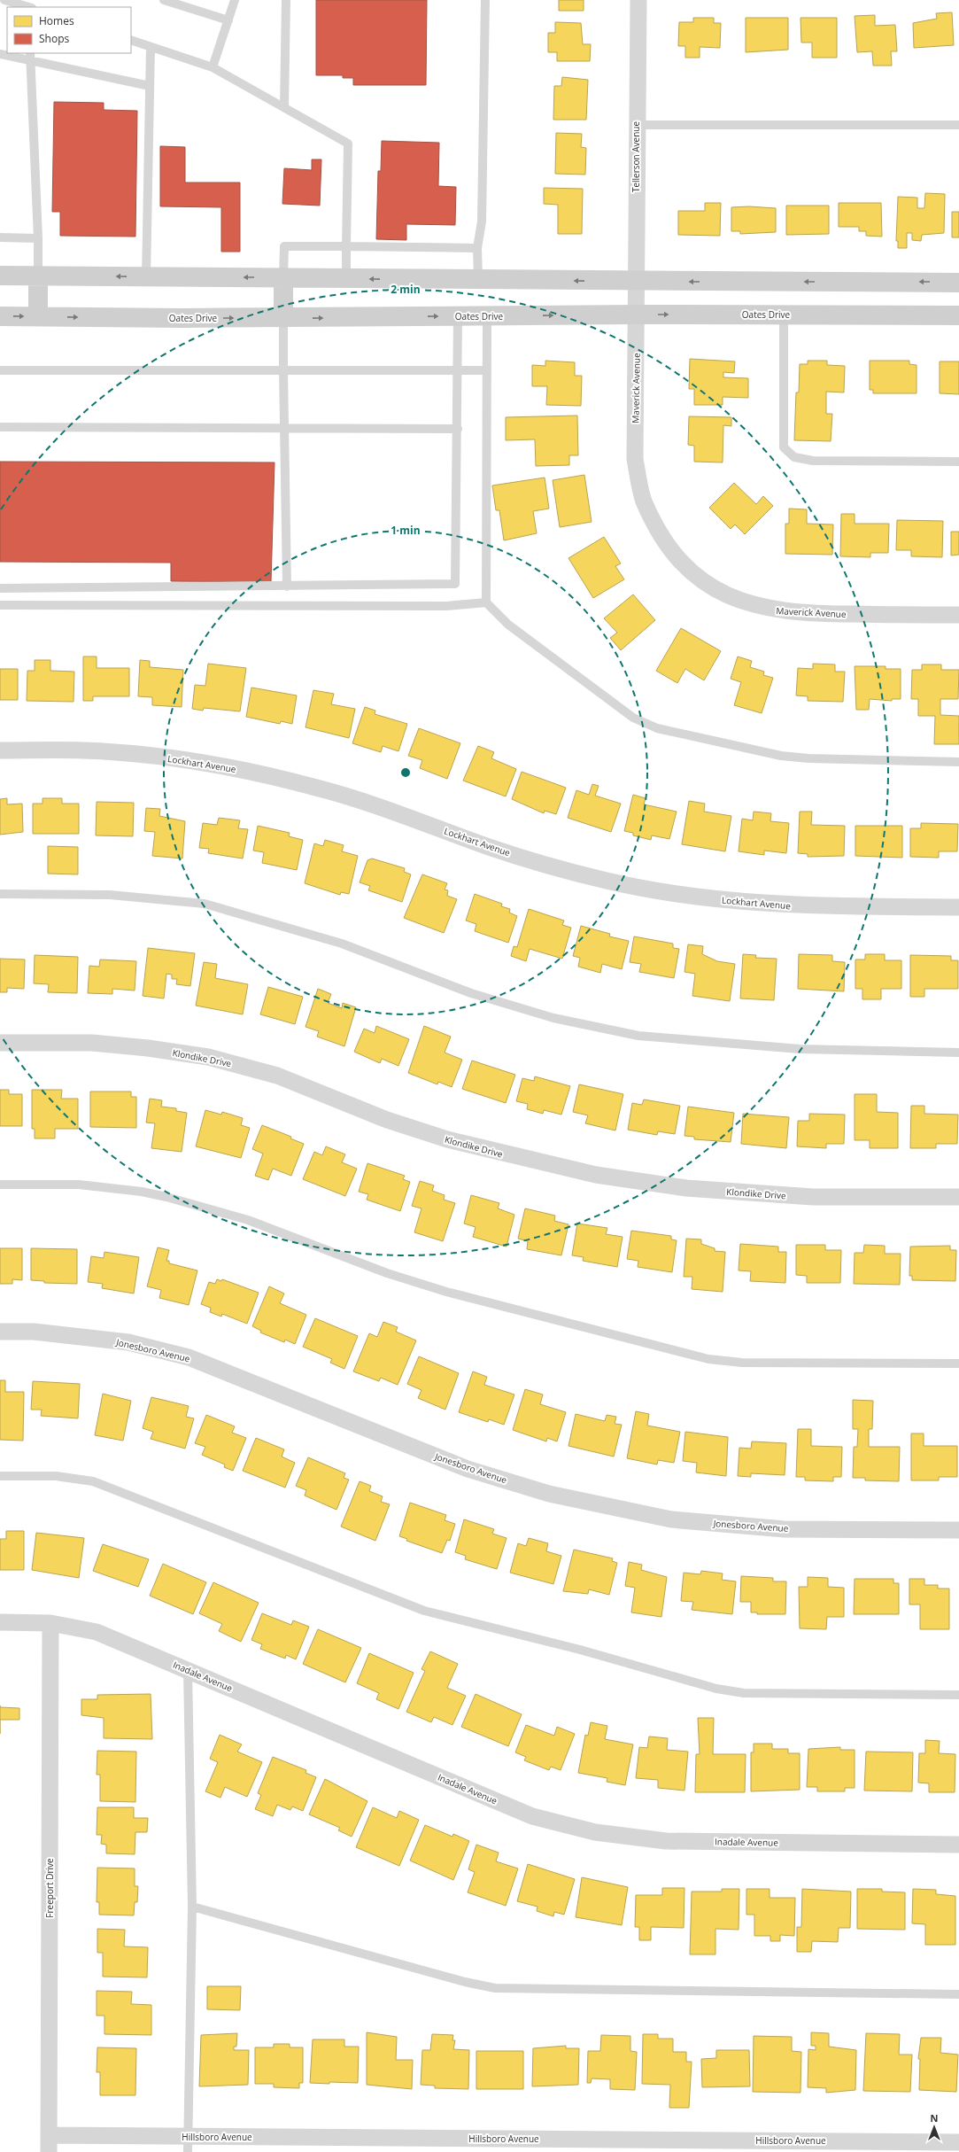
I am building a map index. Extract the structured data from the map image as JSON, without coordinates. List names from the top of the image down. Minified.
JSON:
{"streets":{"main road":["Oates Drive"],"street":["Tellerson Avenue","Maverick Avenue","Lockhart Avenue","Klondike Drive","Jonesboro Avenue","Inadale Avenue","Freeport Drive","Hillsboro Avenue"]},"crossings":[["Tellerson Avenue","Oates Drive"],["Tellerson Avenue","Maverick Avenue"],["Oates Drive","Maverick Avenue"],["Inadale Avenue","Freeport Drive"],["Freeport Drive","Hillsboro Avenue"]],"legend":["Homes","Shops"],"north":"top","rings":["2 min","1 min"]}
